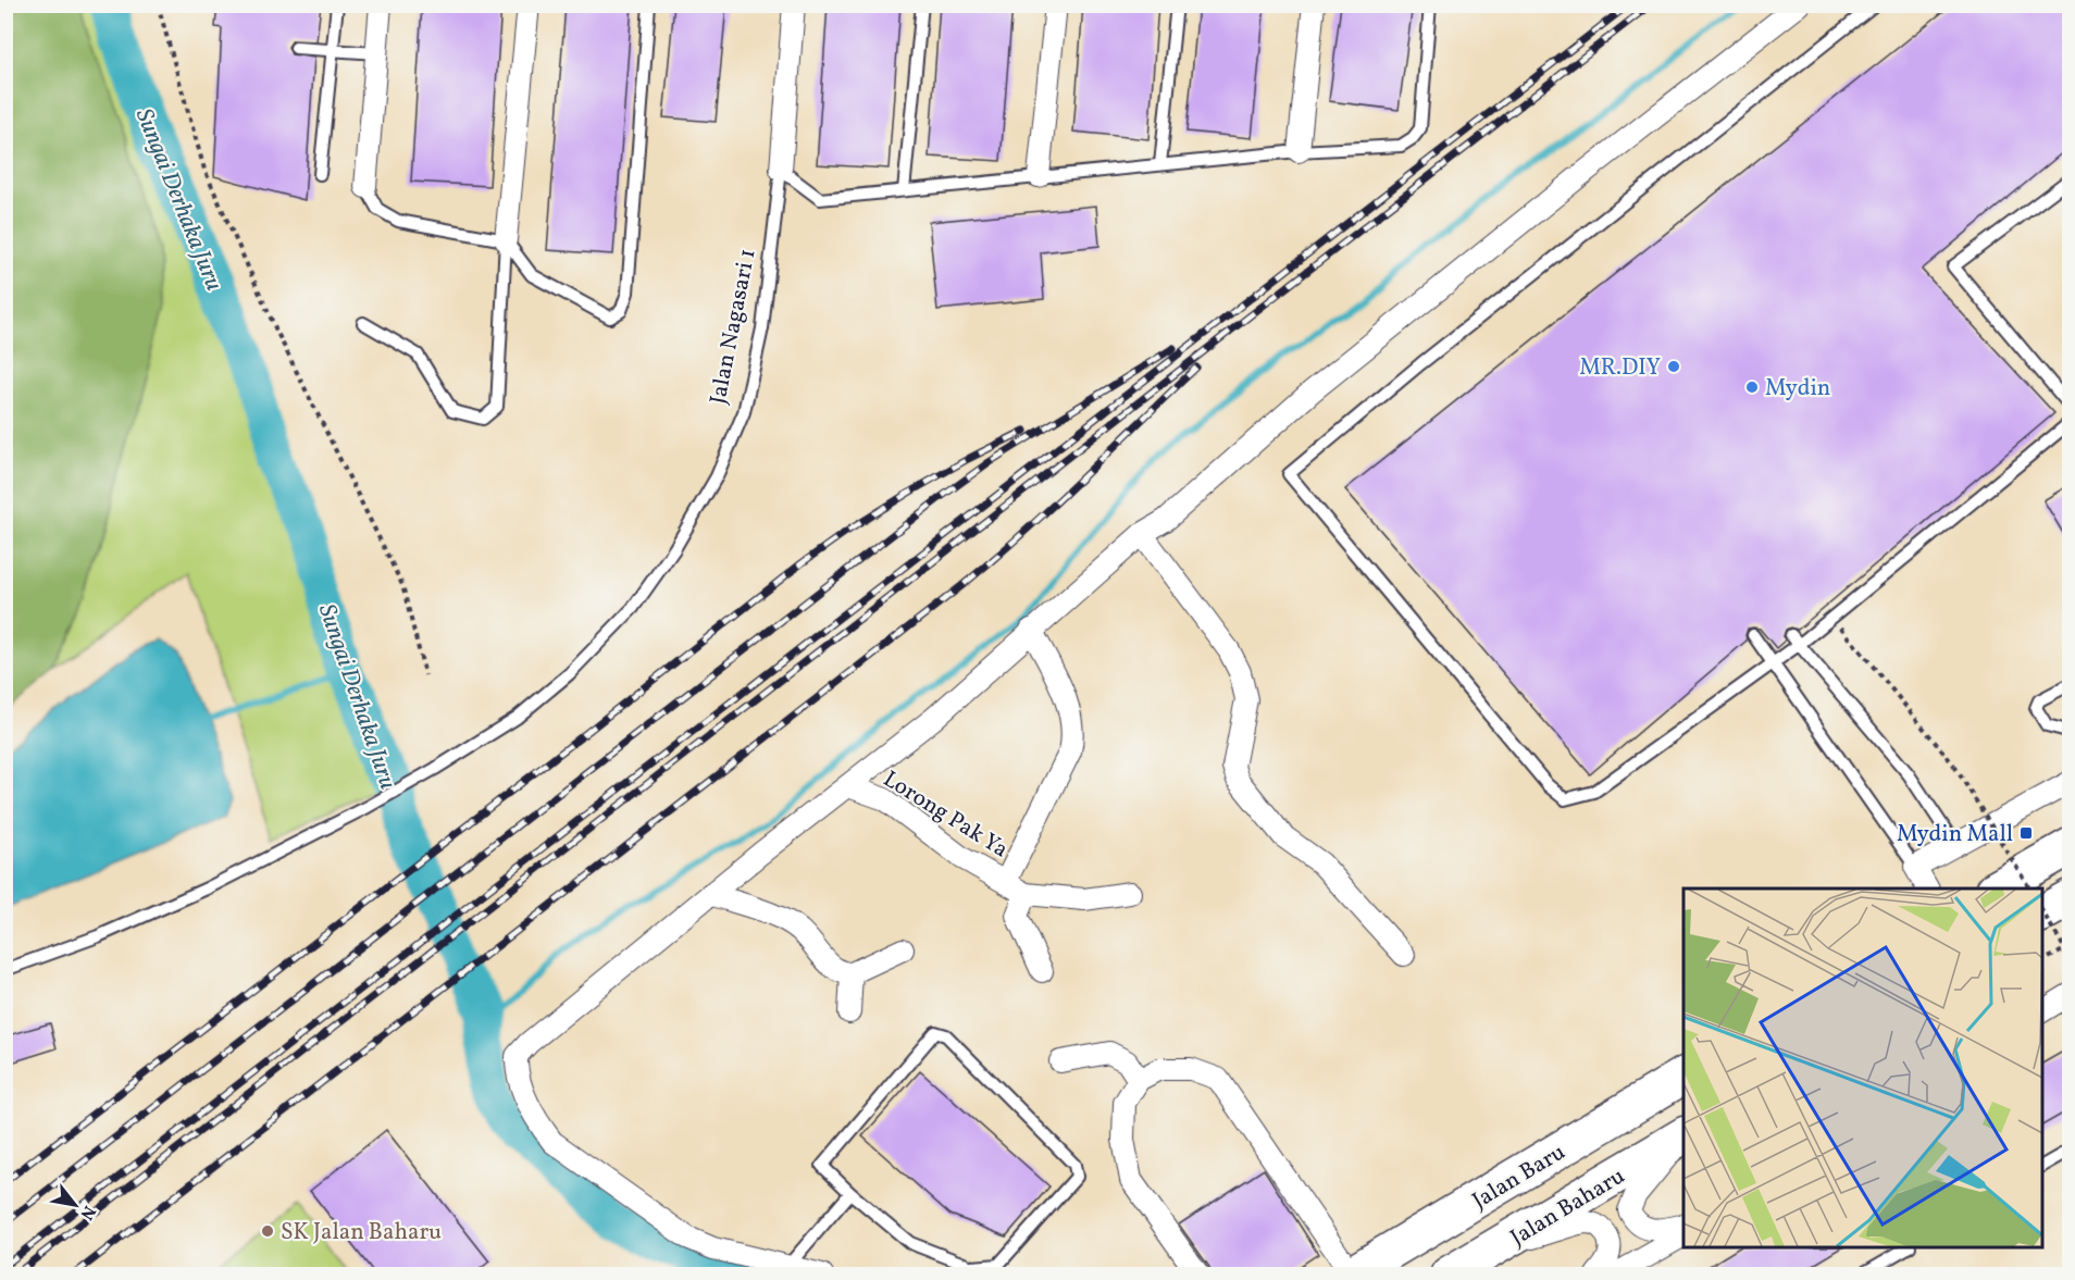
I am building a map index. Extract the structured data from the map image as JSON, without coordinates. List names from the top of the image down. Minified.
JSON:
{"streets":{"highway":["Jalan Baru","Jalan Baharu"],"street":["Jalan Nagasari 1","Lorong Pak Ya"]},"water":["Sungai Derhaka Juru"],"places":{"other":["MR.DIY","Mydin","SK Jalan Baharu"],"transit":["Mydin Mall"]},"north":"bottom right"}
